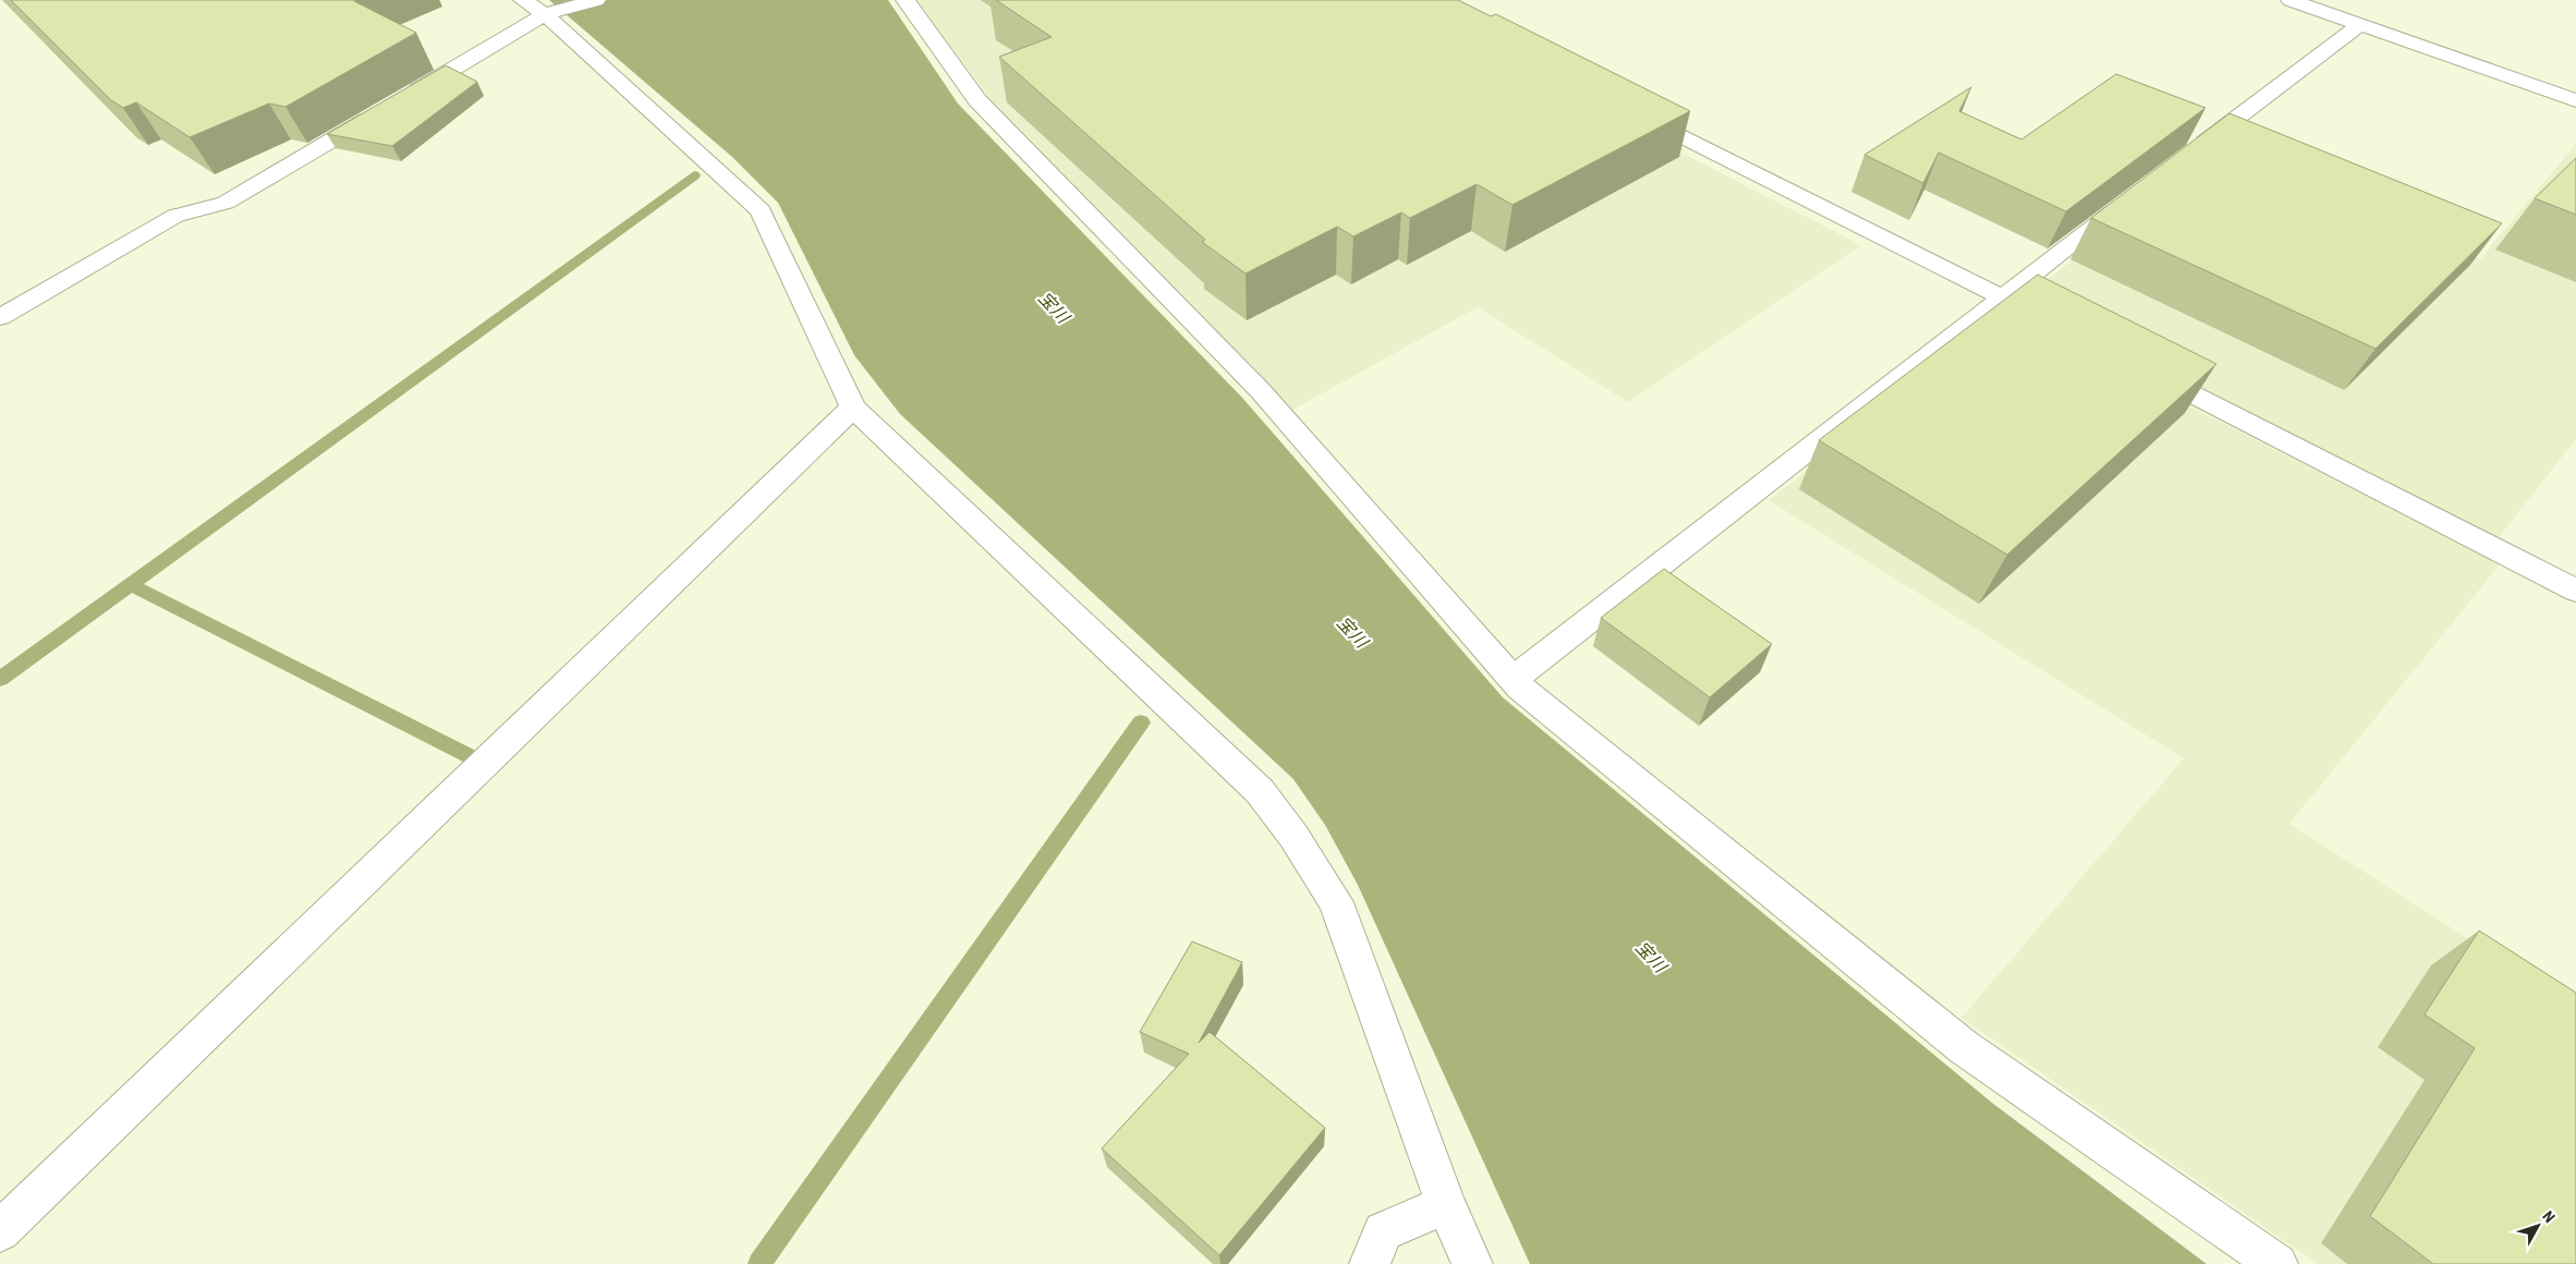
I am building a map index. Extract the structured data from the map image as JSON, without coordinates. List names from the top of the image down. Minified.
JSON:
{"water":["宝川"],"north":"top right"}
